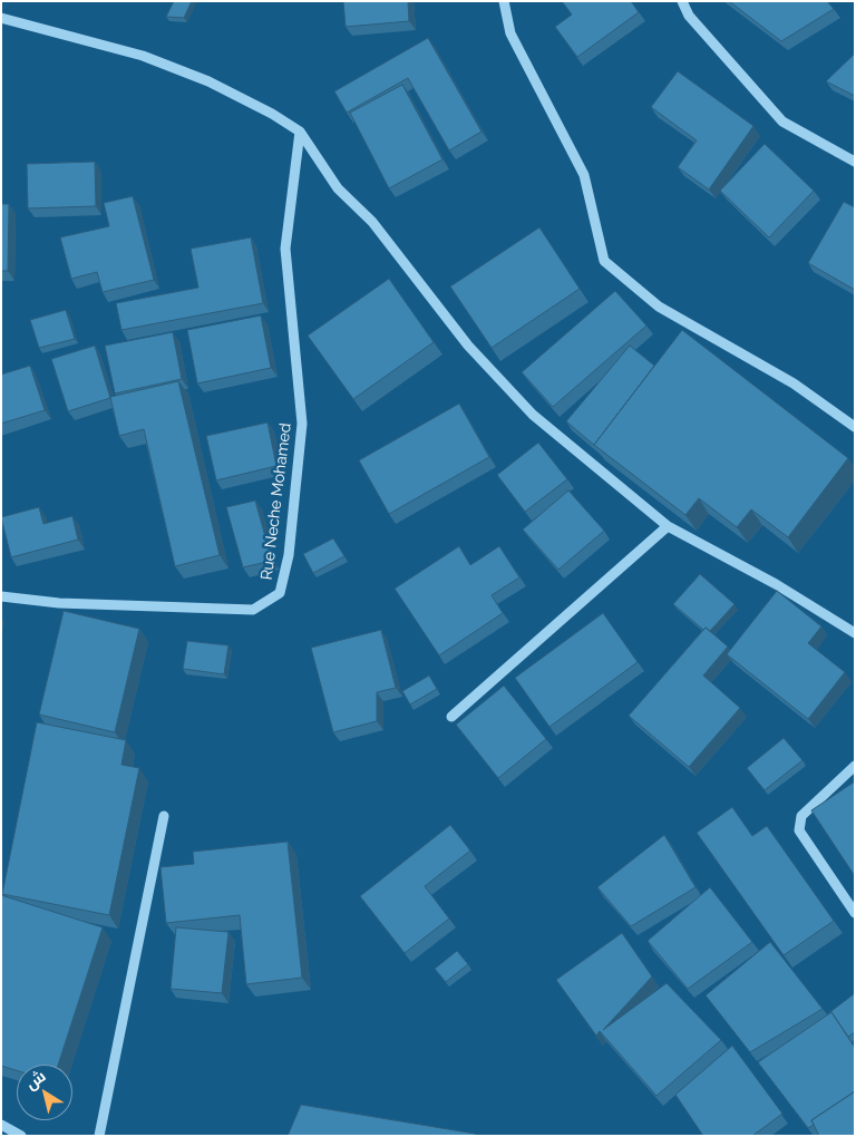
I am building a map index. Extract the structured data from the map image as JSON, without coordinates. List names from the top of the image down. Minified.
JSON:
{"streets":{"street":["Rue Neche Mohamed"]},"north":"top left"}
